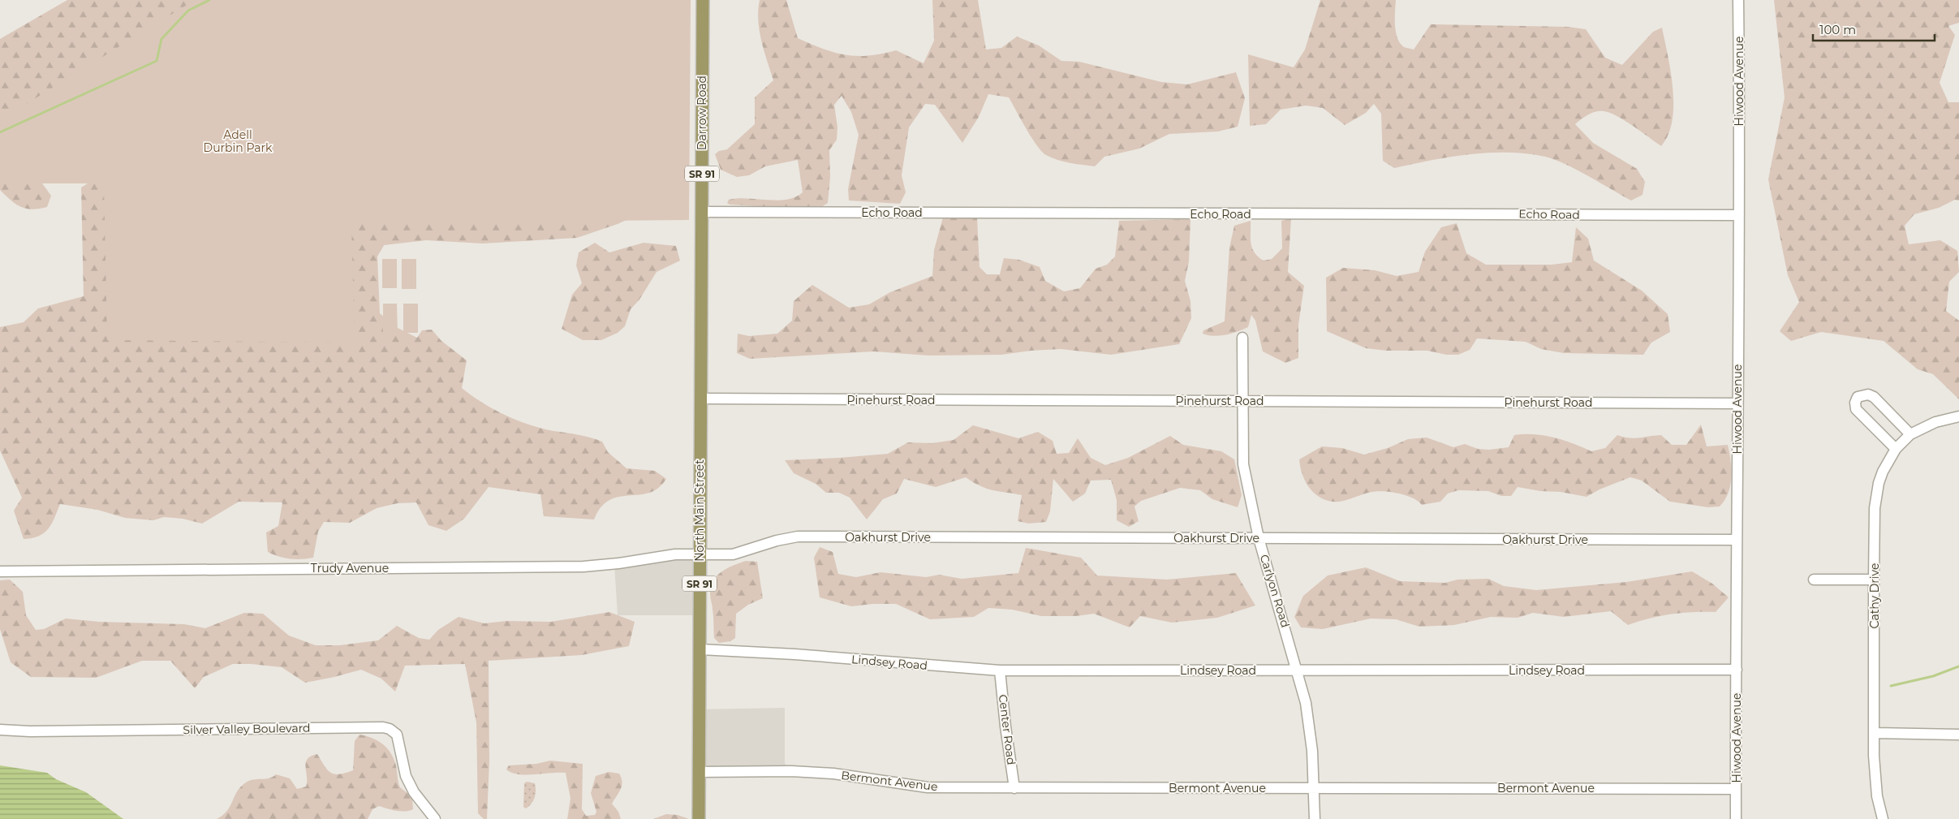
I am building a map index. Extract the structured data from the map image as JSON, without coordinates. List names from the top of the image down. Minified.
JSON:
{"streets":{"main road":["Darrow Road","SR 91","North Main Street"],"street":["Hiwood Avenue","Echo Road","Pinehurst Road","Oakhurst Drive","Trudy Avenue","Carlyon Road","Cathy Drive","Lindsey Road","Silver Valley Boulevard","Center Road","Bermont Avenue"]},"crossings":[["Hiwood Avenue","Echo Road"],["Hiwood Avenue","Pinehurst Road"],["Hiwood Avenue","Oakhurst Drive"],["Hiwood Avenue","Lindsey Road"],["Hiwood Avenue","Bermont Avenue"],["Darrow Road","Echo Road"],["Darrow Road","North Main Street"],["Pinehurst Road","North Main Street"],["Pinehurst Road","Carlyon Road"],["North Main Street","Oakhurst Drive"],["North Main Street","Trudy Avenue"],["North Main Street","Lindsey Road"],["North Main Street","Bermont Avenue"],["Oakhurst Drive","Trudy Avenue"],["Oakhurst Drive","Carlyon Road"],["Carlyon Road","Lindsey Road"],["Carlyon Road","Bermont Avenue"],["Lindsey Road","Center Road"],["Center Road","Bermont Avenue"]],"parks":["Adell Durbin Park"],"scale_bar":"100 m"}
